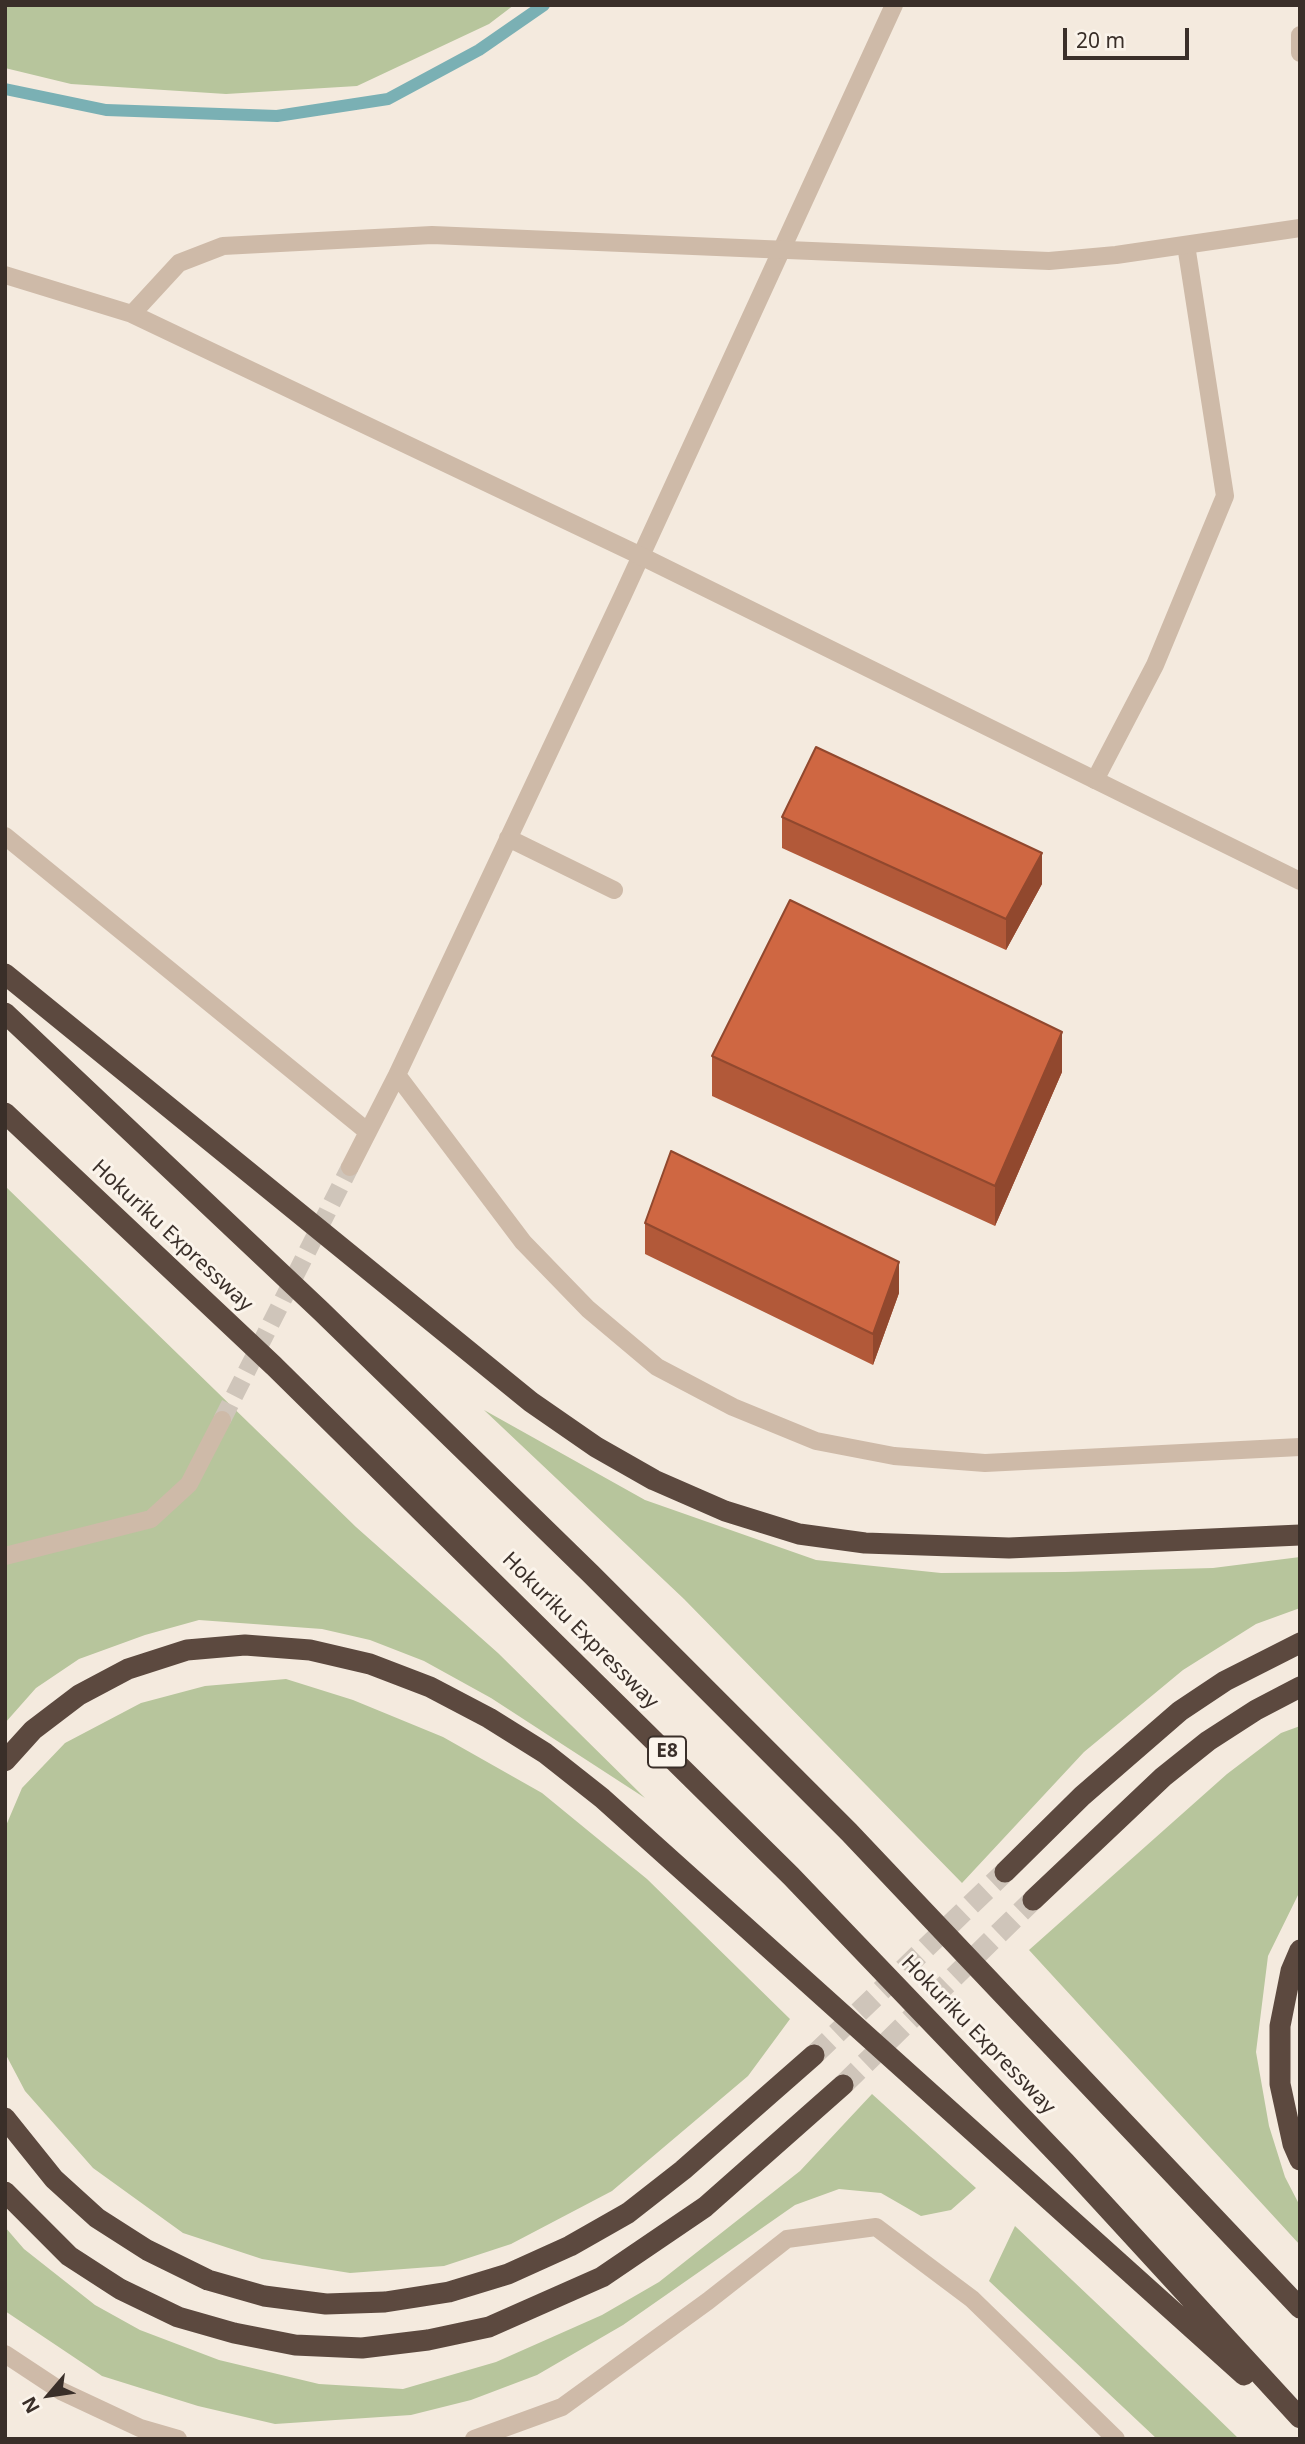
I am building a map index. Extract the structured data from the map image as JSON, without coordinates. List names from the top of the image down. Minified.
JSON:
{"streets":{"highway":["Hokuriku Expressway","E8"]},"scale_bar":"20 m","north":"bottom left"}
